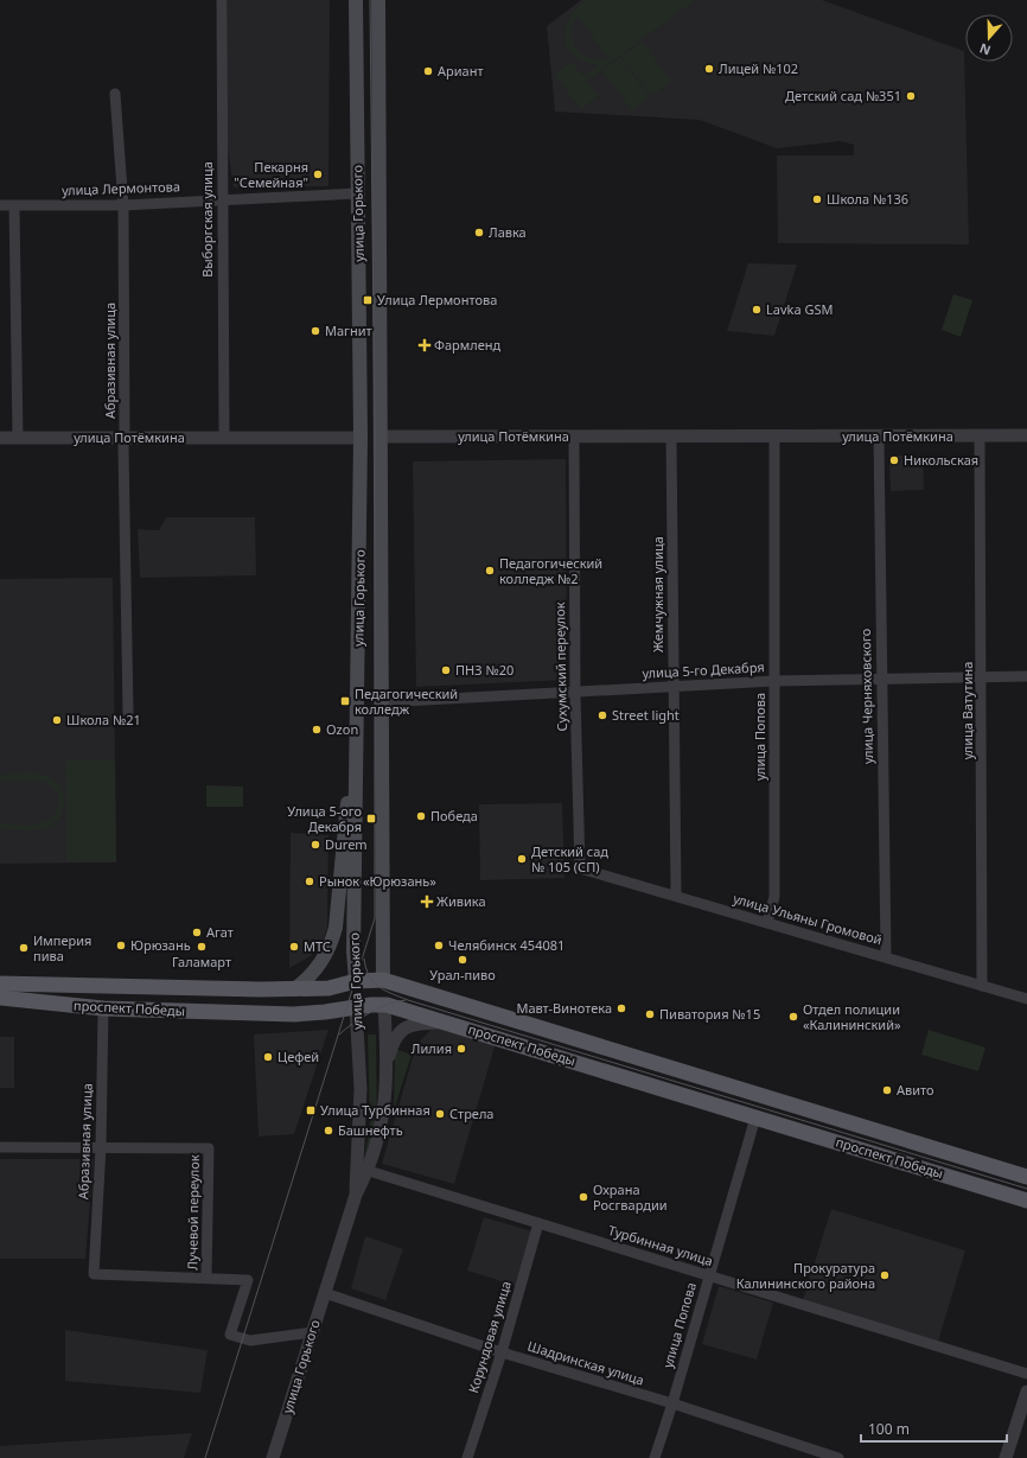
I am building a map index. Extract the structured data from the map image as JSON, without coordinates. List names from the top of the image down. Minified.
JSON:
{"streets":{"main road":["улица Горького","улица Потёмкина","проспект Победы"],"street":["улица Лермонтова","Выборгская улица","Абразивная улица","Жемчужная улица","Сухумский переулок","улица 5-го Декабря","улица Черняховского","улица Ватутина","улица Попова","улица Ульяны Громовой","Лучевой переулок","Турбинная улица","Корундовая улица","Шадринская улица"]},"crossings":[["улица Лермонтова","улица Горького"],["улица Лермонтова","Выборгская улица"],["улица Лермонтова","Абразивная улица"],["улица Горького","улица Потёмкина"],["улица Горького","улица 5-го Декабря"],["улица Горького","проспект Победы"],["улица Горького","Турбинная улица"],["улица Горького","Шадринская улица"],["Выборгская улица","улица Потёмкина"],["Абразивная улица","улица Потёмкина"],["Абразивная улица","проспект Победы"],["Абразивная улица","Лучевой переулок"],["улица Потёмкина","Жемчужная улица"],["улица Потёмкина","Сухумский переулок"],["улица Потёмкина","улица Черняховского"],["улица Потёмкина","улица Ватутина"],["улица Потёмкина","улица Попова"],["Жемчужная улица","улица 5-го Декабря"],["Жемчужная улица","улица Ульяны Громовой"],["Сухумский переулок","улица 5-го Декабря"],["Сухумский переулок","улица Ульяны Громовой"],["улица 5-го Декабря","улица Черняховского"],["улица 5-го Декабря","улица Ватутина"],["улица 5-го Декабря","улица Попова"],["улица Черняховского","улица Ульяны Громовой"],["улица Ватутина","улица Ульяны Громовой"],["улица Попова","улица Ульяны Громовой"],["улица Попова","проспект Победы"],["улица Попова","Турбинная улица"],["улица Попова","Шадринская улица"],["Турбинная улица","Корундовая улица"],["Корундовая улица","Шадринская улица"]],"places":{"other":["Лицей №102","Ариант","Детский сад №351","Пекарня \"Семейная\"","Школа №136","Лавка","Lavka GSM","Магнит","Никольская","Педагогический колледж №2","ПНЗ №20","Street light","Школа №21","Ozon","Победа","Durem","Детский сад № 105 (СП)","Рынок «Юрюзань»","Агат","Юрюзань","Челябинск 454081","Галамарт","МТС","Империя пива","Урал-пиво","Мавт-Винотека","Пиватория №15","Отдел полиции «Калининский»","Лилия","Цефей","Авито","Стрела","Башнефть","Охрана Росгвардии","Прокуратура Калининского района"],"transit":["Улица Лермонтова","Педагогический колледж","Улица 5-ого Декабря","Улица Турбинная"],"health":["Фармленд","Живика"]},"scale_bar":"100 m","north":"bottom"}
